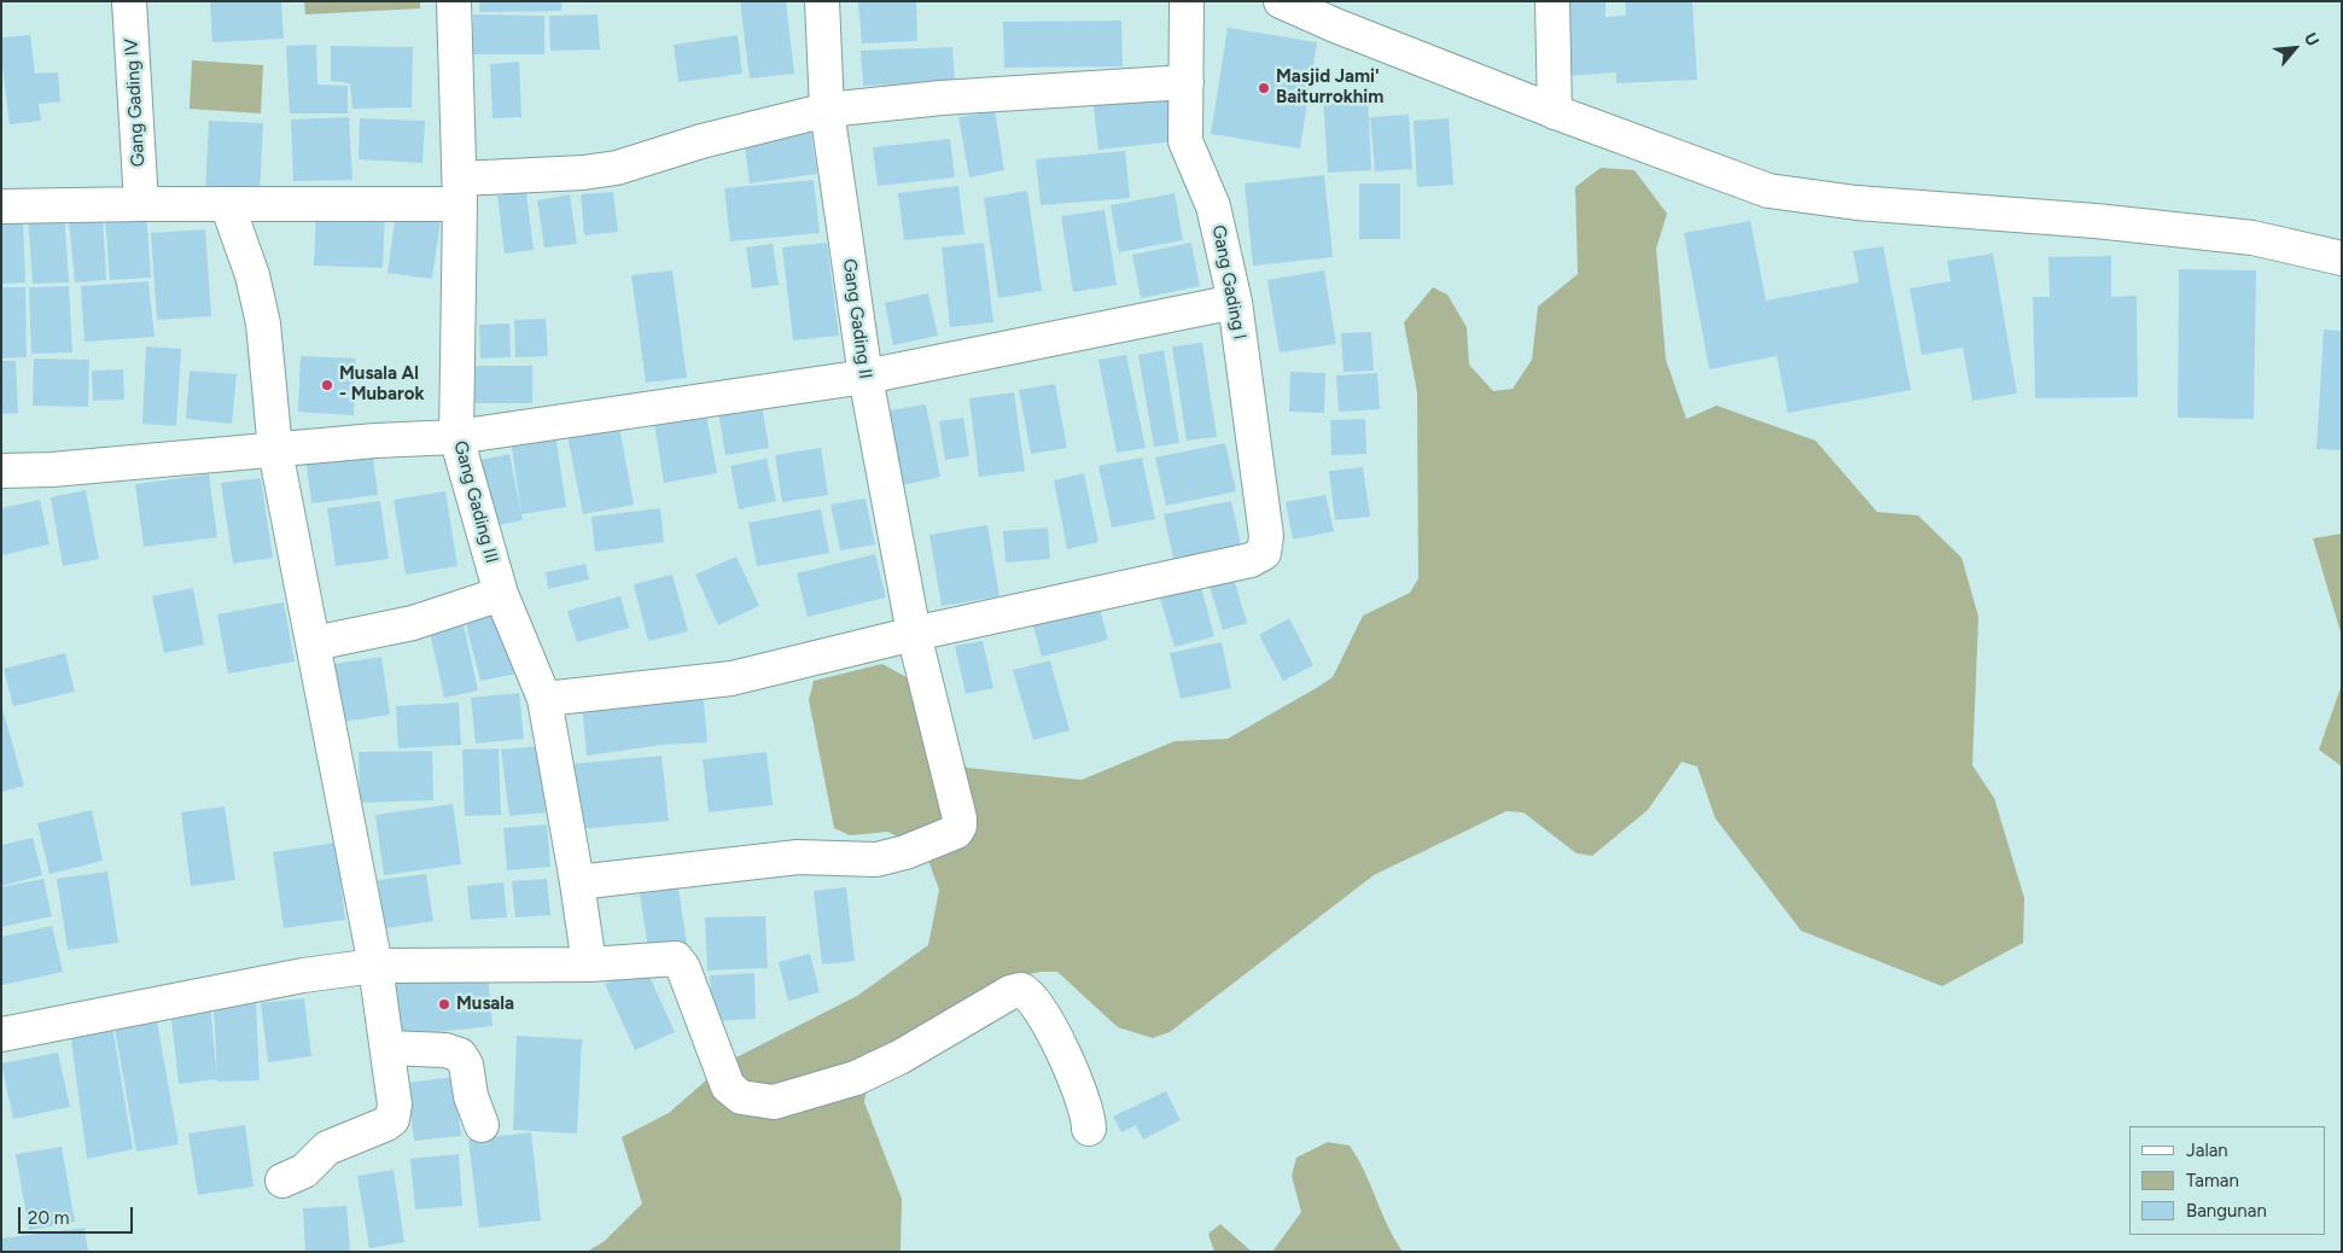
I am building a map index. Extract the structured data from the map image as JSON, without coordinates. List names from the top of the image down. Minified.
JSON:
{"streets":{"street":["Gang Gading IV","Gang Gading I","Gang Gading II","Gang Gading III"]},"crossings":[["Gang Gading I","Gang Gading II"],["Gang Gading II","Gang Gading III"]],"places":["Masjid Jami' Baiturrokhim","Musala Al - Mubarok","Musala"],"legend":["Jalan","Taman","Bangunan"],"scale_bar":"20 m","north":"top right"}
